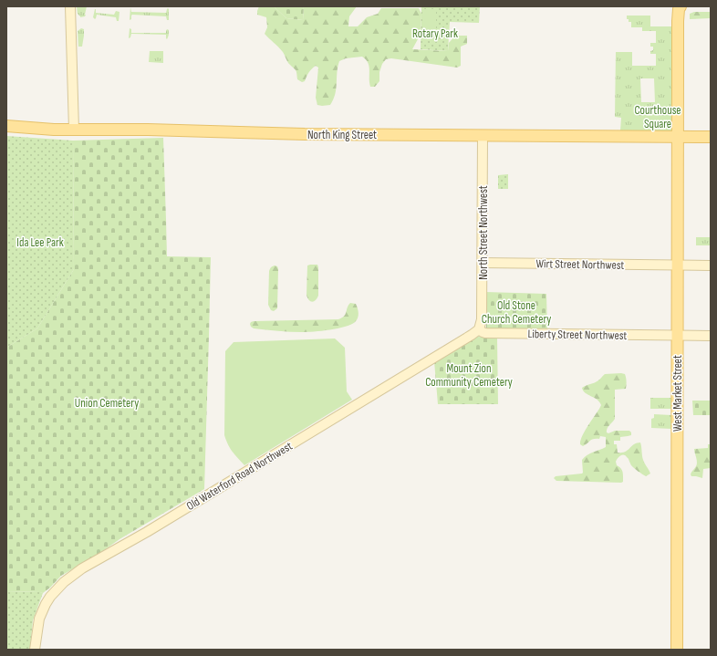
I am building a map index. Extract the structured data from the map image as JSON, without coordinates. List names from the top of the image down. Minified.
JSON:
{"streets":{"main road":["North King Street","West Market Street"],"street":["North Street Northwest","Wirt Street Northwest","Liberty Street Northwest","Old Waterford Road Northwest"]},"crossings":[["North King Street","North Street Northwest"],["North King Street","West Market Street"],["North Street Northwest","Wirt Street Northwest"],["North Street Northwest","Liberty Street Northwest"],["North Street Northwest","Old Waterford Road Northwest"],["Wirt Street Northwest","West Market Street"],["Liberty Street Northwest","West Market Street"],["Liberty Street Northwest","Old Waterford Road Northwest"]],"parks":["Rotary Park","Courthouse Square","Ida Lee Park","Old Stone Church Cemetery","Mount Zion Community Cemetery","Union Cemetery"]}
